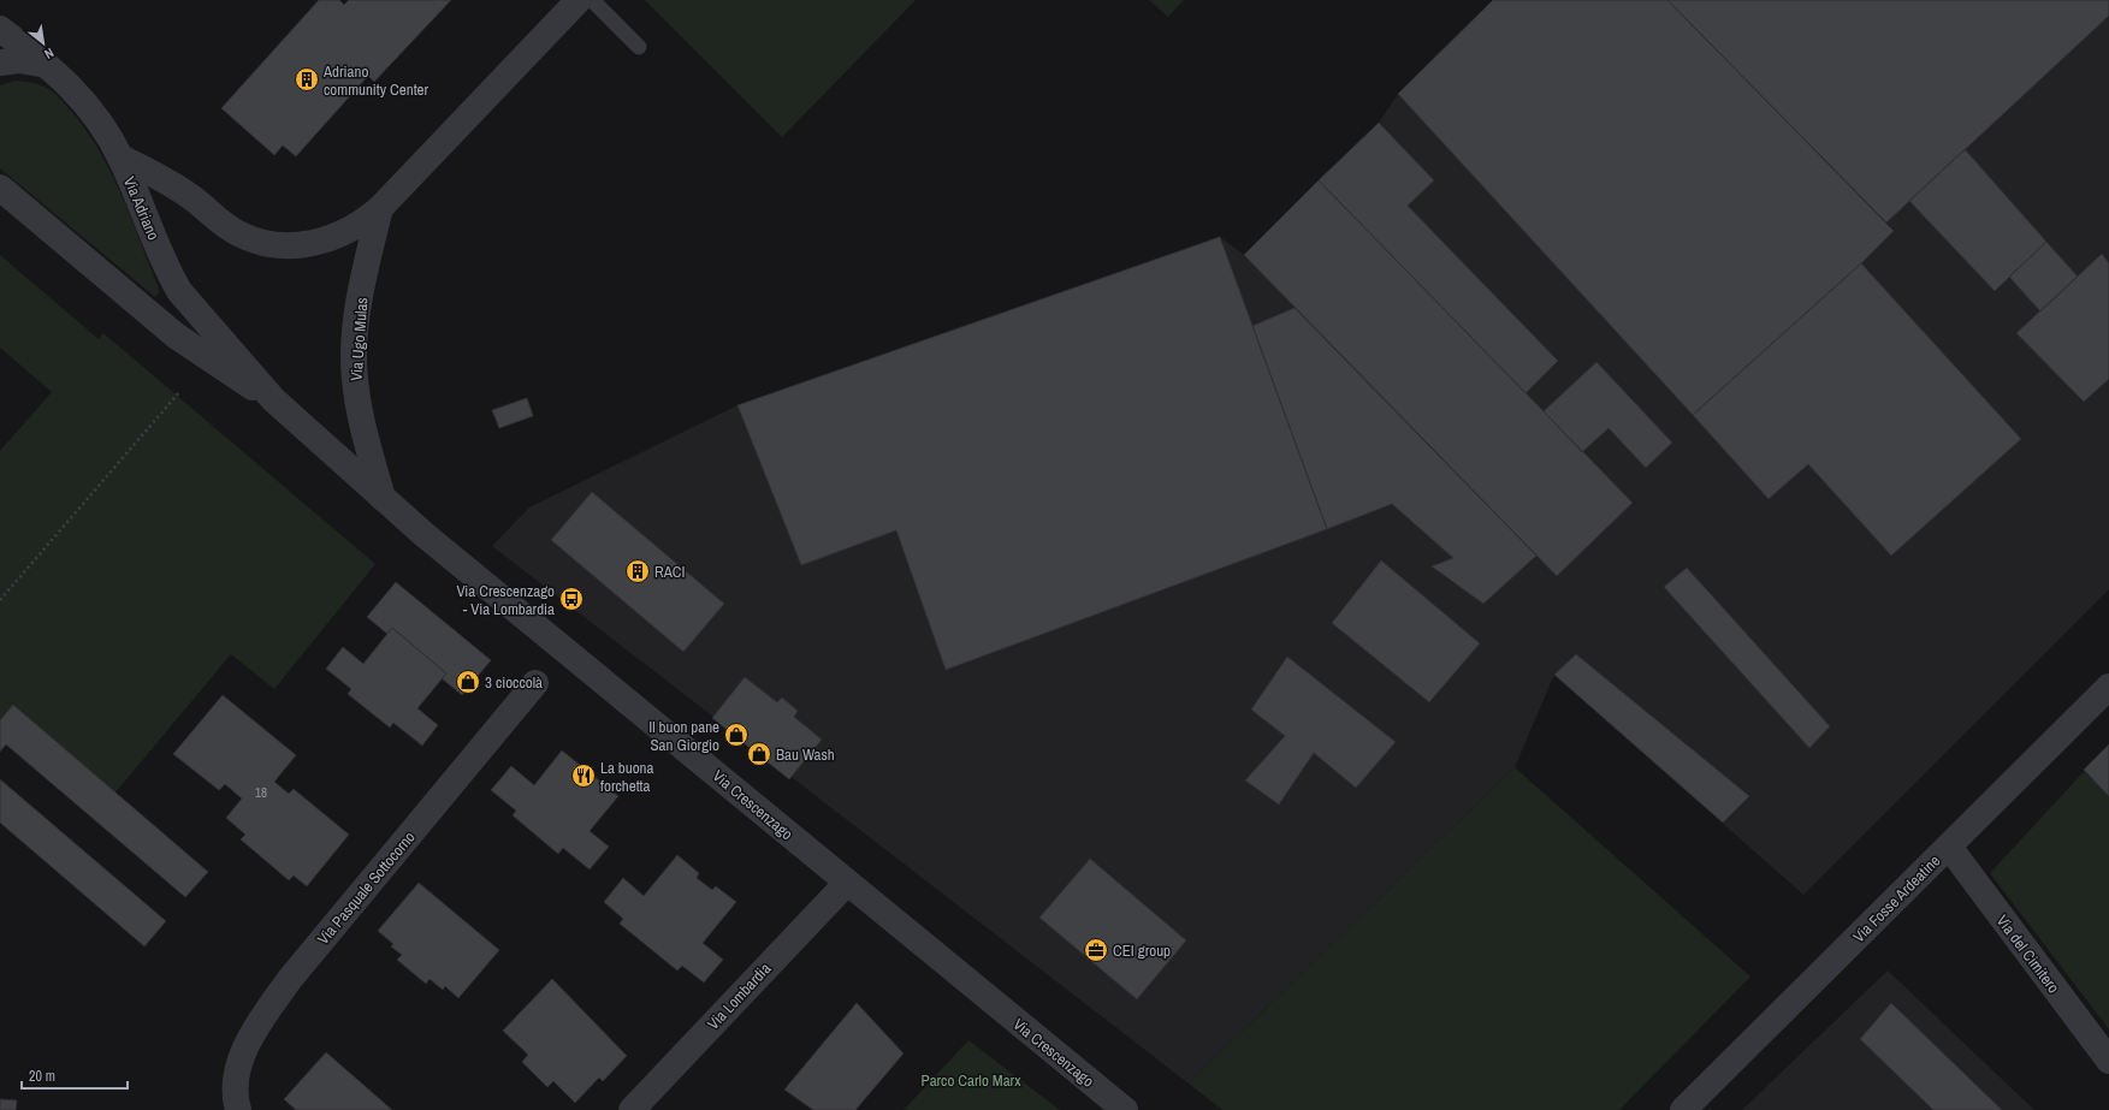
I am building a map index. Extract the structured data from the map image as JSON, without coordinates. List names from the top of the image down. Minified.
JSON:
{"streets":{"street":["Via Adriano","Via Ugo Mulas","Via Crescenzago","Via Pasquale Sottocorno","Via Fosse Ardeatine","Via del Cimitero","Via Lombardia"]},"crossings":[["Via Adriano","Via Ugo Mulas"],["Via Adriano","Via Crescenzago"],["Via Ugo Mulas","Via Crescenzago"],["Via Crescenzago","Via Lombardia"],["Via Fosse Ardeatine","Via del Cimitero"]],"parks":["Parco Carlo Marx"],"places":{"building":["Adriano community Center","RACI"],"bus stop":["Via Crescenzago - Via Lombardia"],"shop":["3 cioccolà","Il buon pane San Giorgio","Bau Wash"],"restaurant":["La buona forchetta"],"office":["CEI group"]},"house_numbers":["18"],"scale_bar":"20 m","north":"bottom right"}
